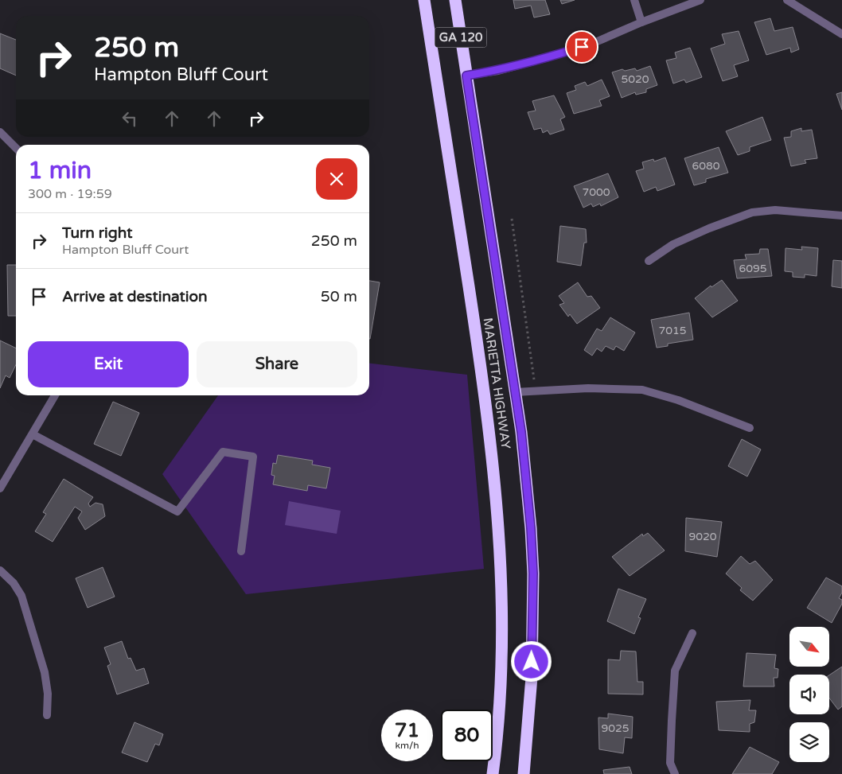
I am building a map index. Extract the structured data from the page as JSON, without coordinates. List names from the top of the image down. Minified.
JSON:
{"streets":{"highway":["GA 120","MARIETTA HIGHWAY"]},"house_numbers":["5020","6080","7000","6095","7015","9020","9025"],"north":"bottom right","page":{"turn":["250 m","Hampton Bluff Court"],"heading":["1 min","300 m · 19:59"],"list":[{"name":"Turn right","note":"Hampton Bluff Court","value":"250 m"},{"name":"Arrive at destination","value":"50 m"}],"buttons":["Exit","Share"],"speed":"71 km/h","limit":"80"}}
